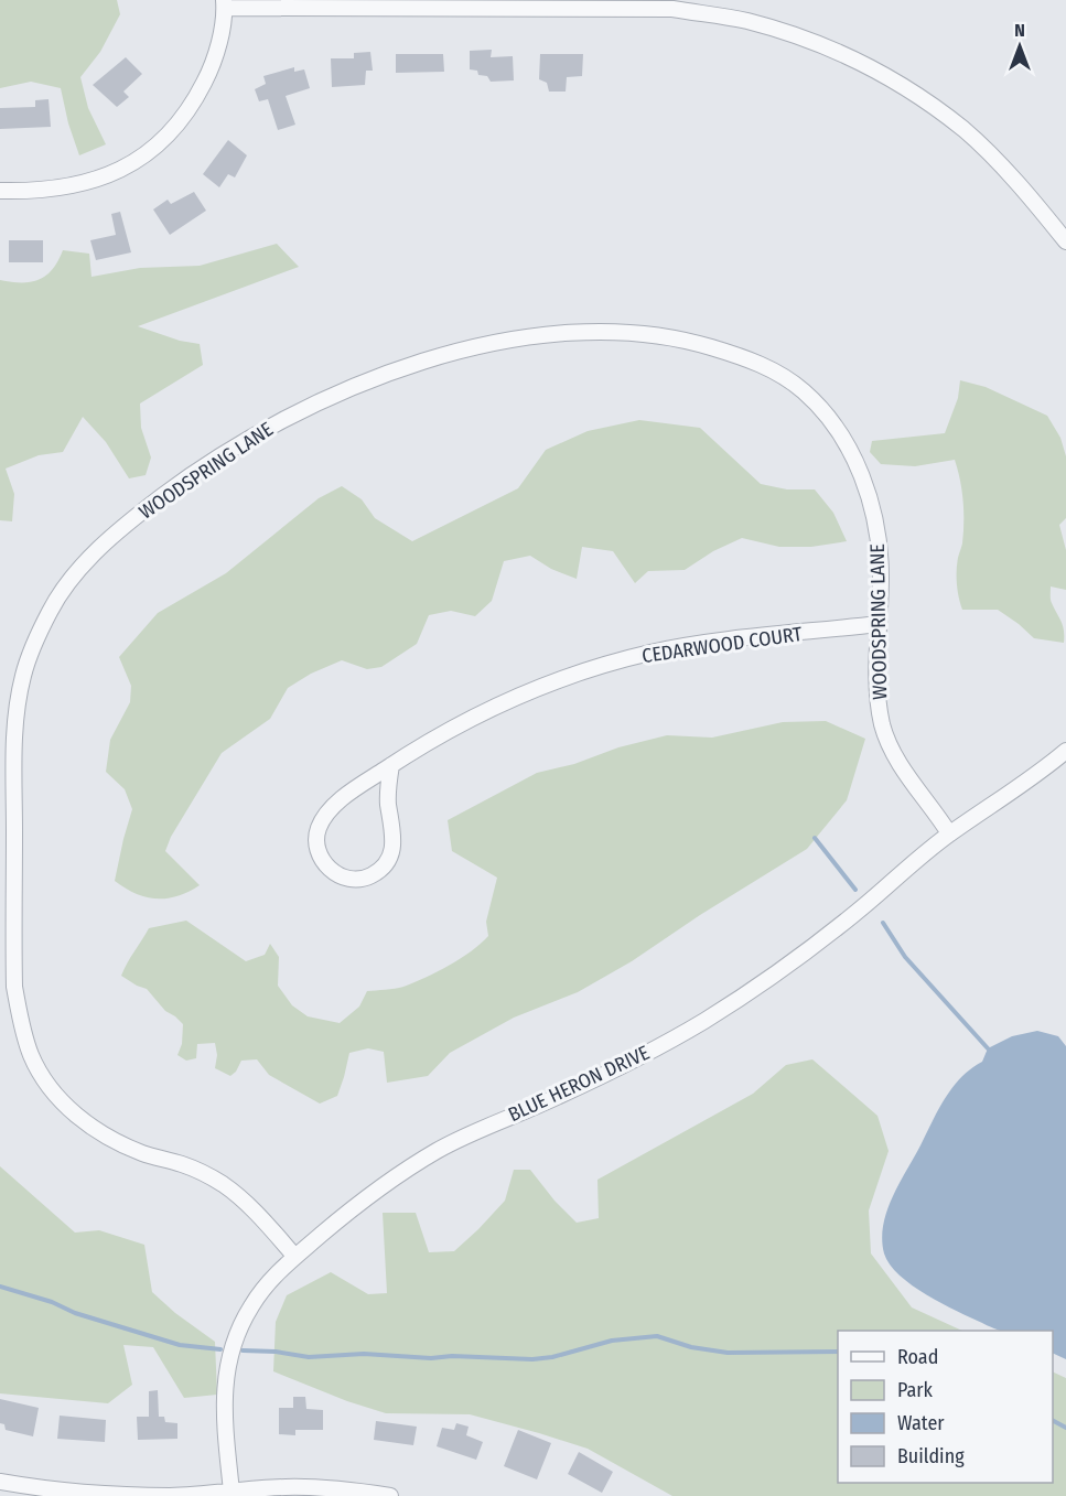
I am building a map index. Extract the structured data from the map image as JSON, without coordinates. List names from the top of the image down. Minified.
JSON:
{"streets":{"street":["WOODSPRING LANE","CEDARWOOD COURT","BLUE HERON DRIVE"]},"crossings":[["WOODSPRING LANE","CEDARWOOD COURT"],["WOODSPRING LANE","BLUE HERON DRIVE"]],"legend":["Road","Park","Water","Building"],"north":"top"}
